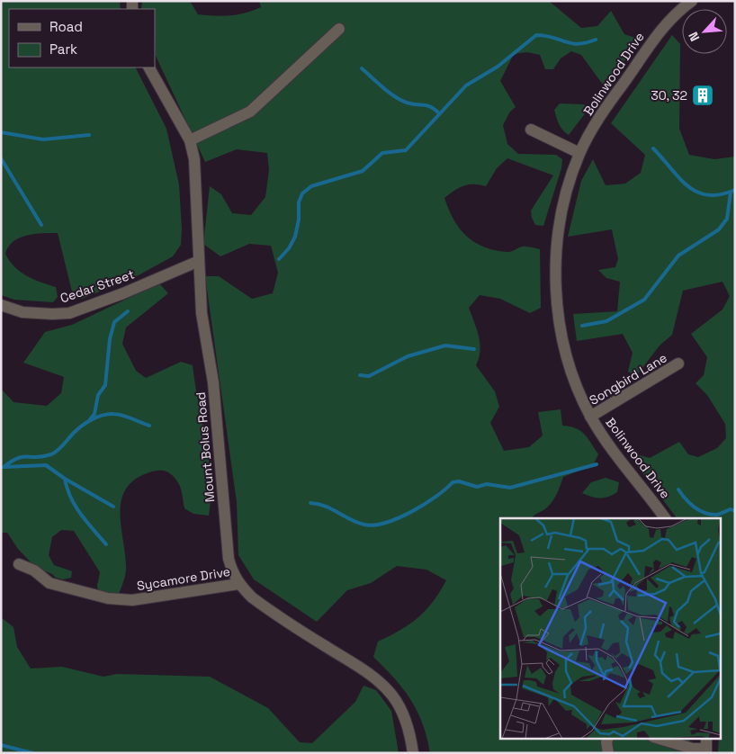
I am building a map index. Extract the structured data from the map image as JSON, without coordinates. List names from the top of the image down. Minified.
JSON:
{"streets":{"street":["Bolinwood Drive","Cedar Street","Songbird Lane","Mount Bolus Road","Sycamore Drive"]},"crossings":[["Bolinwood Drive","Songbird Lane"],["Cedar Street","Mount Bolus Road"],["Mount Bolus Road","Sycamore Drive"]],"places":{"building":["30, 32"]},"legend":["Road","Park"],"north":"bottom left"}
